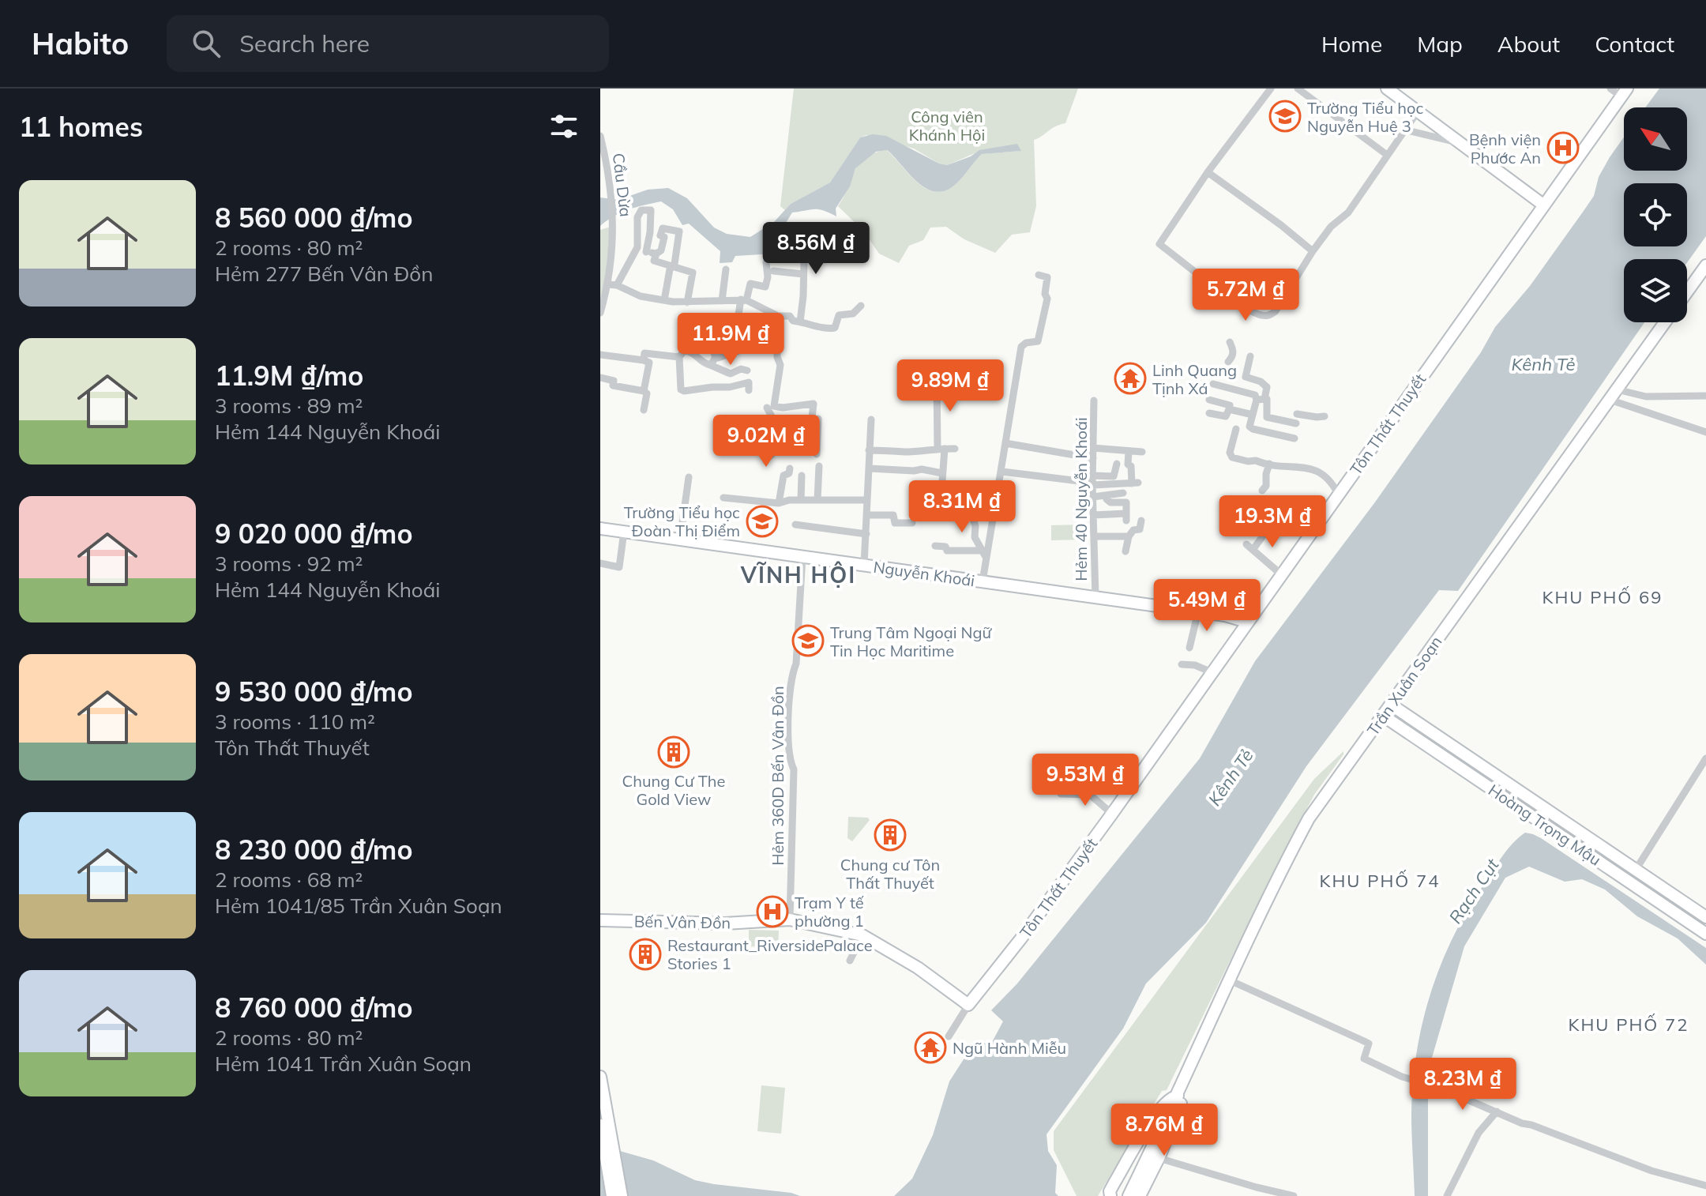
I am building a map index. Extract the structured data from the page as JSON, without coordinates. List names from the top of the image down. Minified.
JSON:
{"streets":{"main road":["Tôn Thất Thuyết","Nguyễn Khoái","Trần Xuân Soạn","Hoàng Trọng Mậu","Bến Vân Đồn"],"street":["Cầu Dừa","Hẻm 40 Nguyễn Khoái","Hẻm 360D Bến Vân Đồn"]},"crossings":[["Tôn Thất Thuyết","Nguyễn Khoái"],["Tôn Thất Thuyết","Bến Vân Đồn"],["Hẻm 40 Nguyễn Khoái","Nguyễn Khoái"],["Nguyễn Khoái","Hẻm 360D Bến Vân Đồn"],["Trần Xuân Soạn","Hoàng Trọng Mậu"],["Hẻm 360D Bến Vân Đồn","Bến Vân Đồn"]],"districts":["VĨNH HỘI","KHU PHỐ 69","KHU PHỐ 74","KHU PHỐ 72"],"water":["Kênh Tẻ","Rạch Cụt"],"parks":["Công viên Khánh Hội"],"places":{"school or university":["Trường Tiểu học Nguyễn Huệ 3","Trường Tiểu học Đoàn Thị Điểm","Trung Tâm Ngoại Ngữ Tin Học Maritime"],"hospital":["Bệnh viện Phước An","Trạm Y tế phường 1"],"temple":["Linh Quang Tịnh Xá","Ngũ Hành Miễu"],"building":["Chung Cư The Gold View","Chung cư Tôn Thất Thuyết","Restaurant_RiversidePalace Stories 1"]},"north":"top left","page":{"header":"Habito","search":"Search here","nav":["Home","Map","About","Contact"],"heading":"11 homes","list":[{"name":"8 560 000 ₫/mo","note":"2 rooms · 80 m² · Hẻm 277 Bến Vân Đồn"},{"name":"11.9M ₫/mo","note":"3 rooms · 89 m² · Hẻm 144 Nguyễn Khoái"},{"name":"9 020 000 ₫/mo","note":"3 rooms · 92 m² · Hẻm 144 Nguyễn Khoái"},{"name":"9 530 000 ₫/mo","note":"3 rooms · 110 m² · Tôn Thất Thuyết"},{"name":"8 230 000 ₫/mo","note":"2 rooms · 68 m² · Hẻm 1041/85 Trần Xuân Soạn"},{"name":"8 760 000 ₫/mo","note":"2 rooms · 80 m² · Hẻm 1041 Trần Xuân Soạn"}],"price":["8.56M ₫","5.72M ₫","11.9M ₫","9.89M ₫","9.02M ₫","8.31M ₫","19.3M ₫","5.49M ₫","9.53M ₫","8.23M ₫","8.76M ₫"]}}
